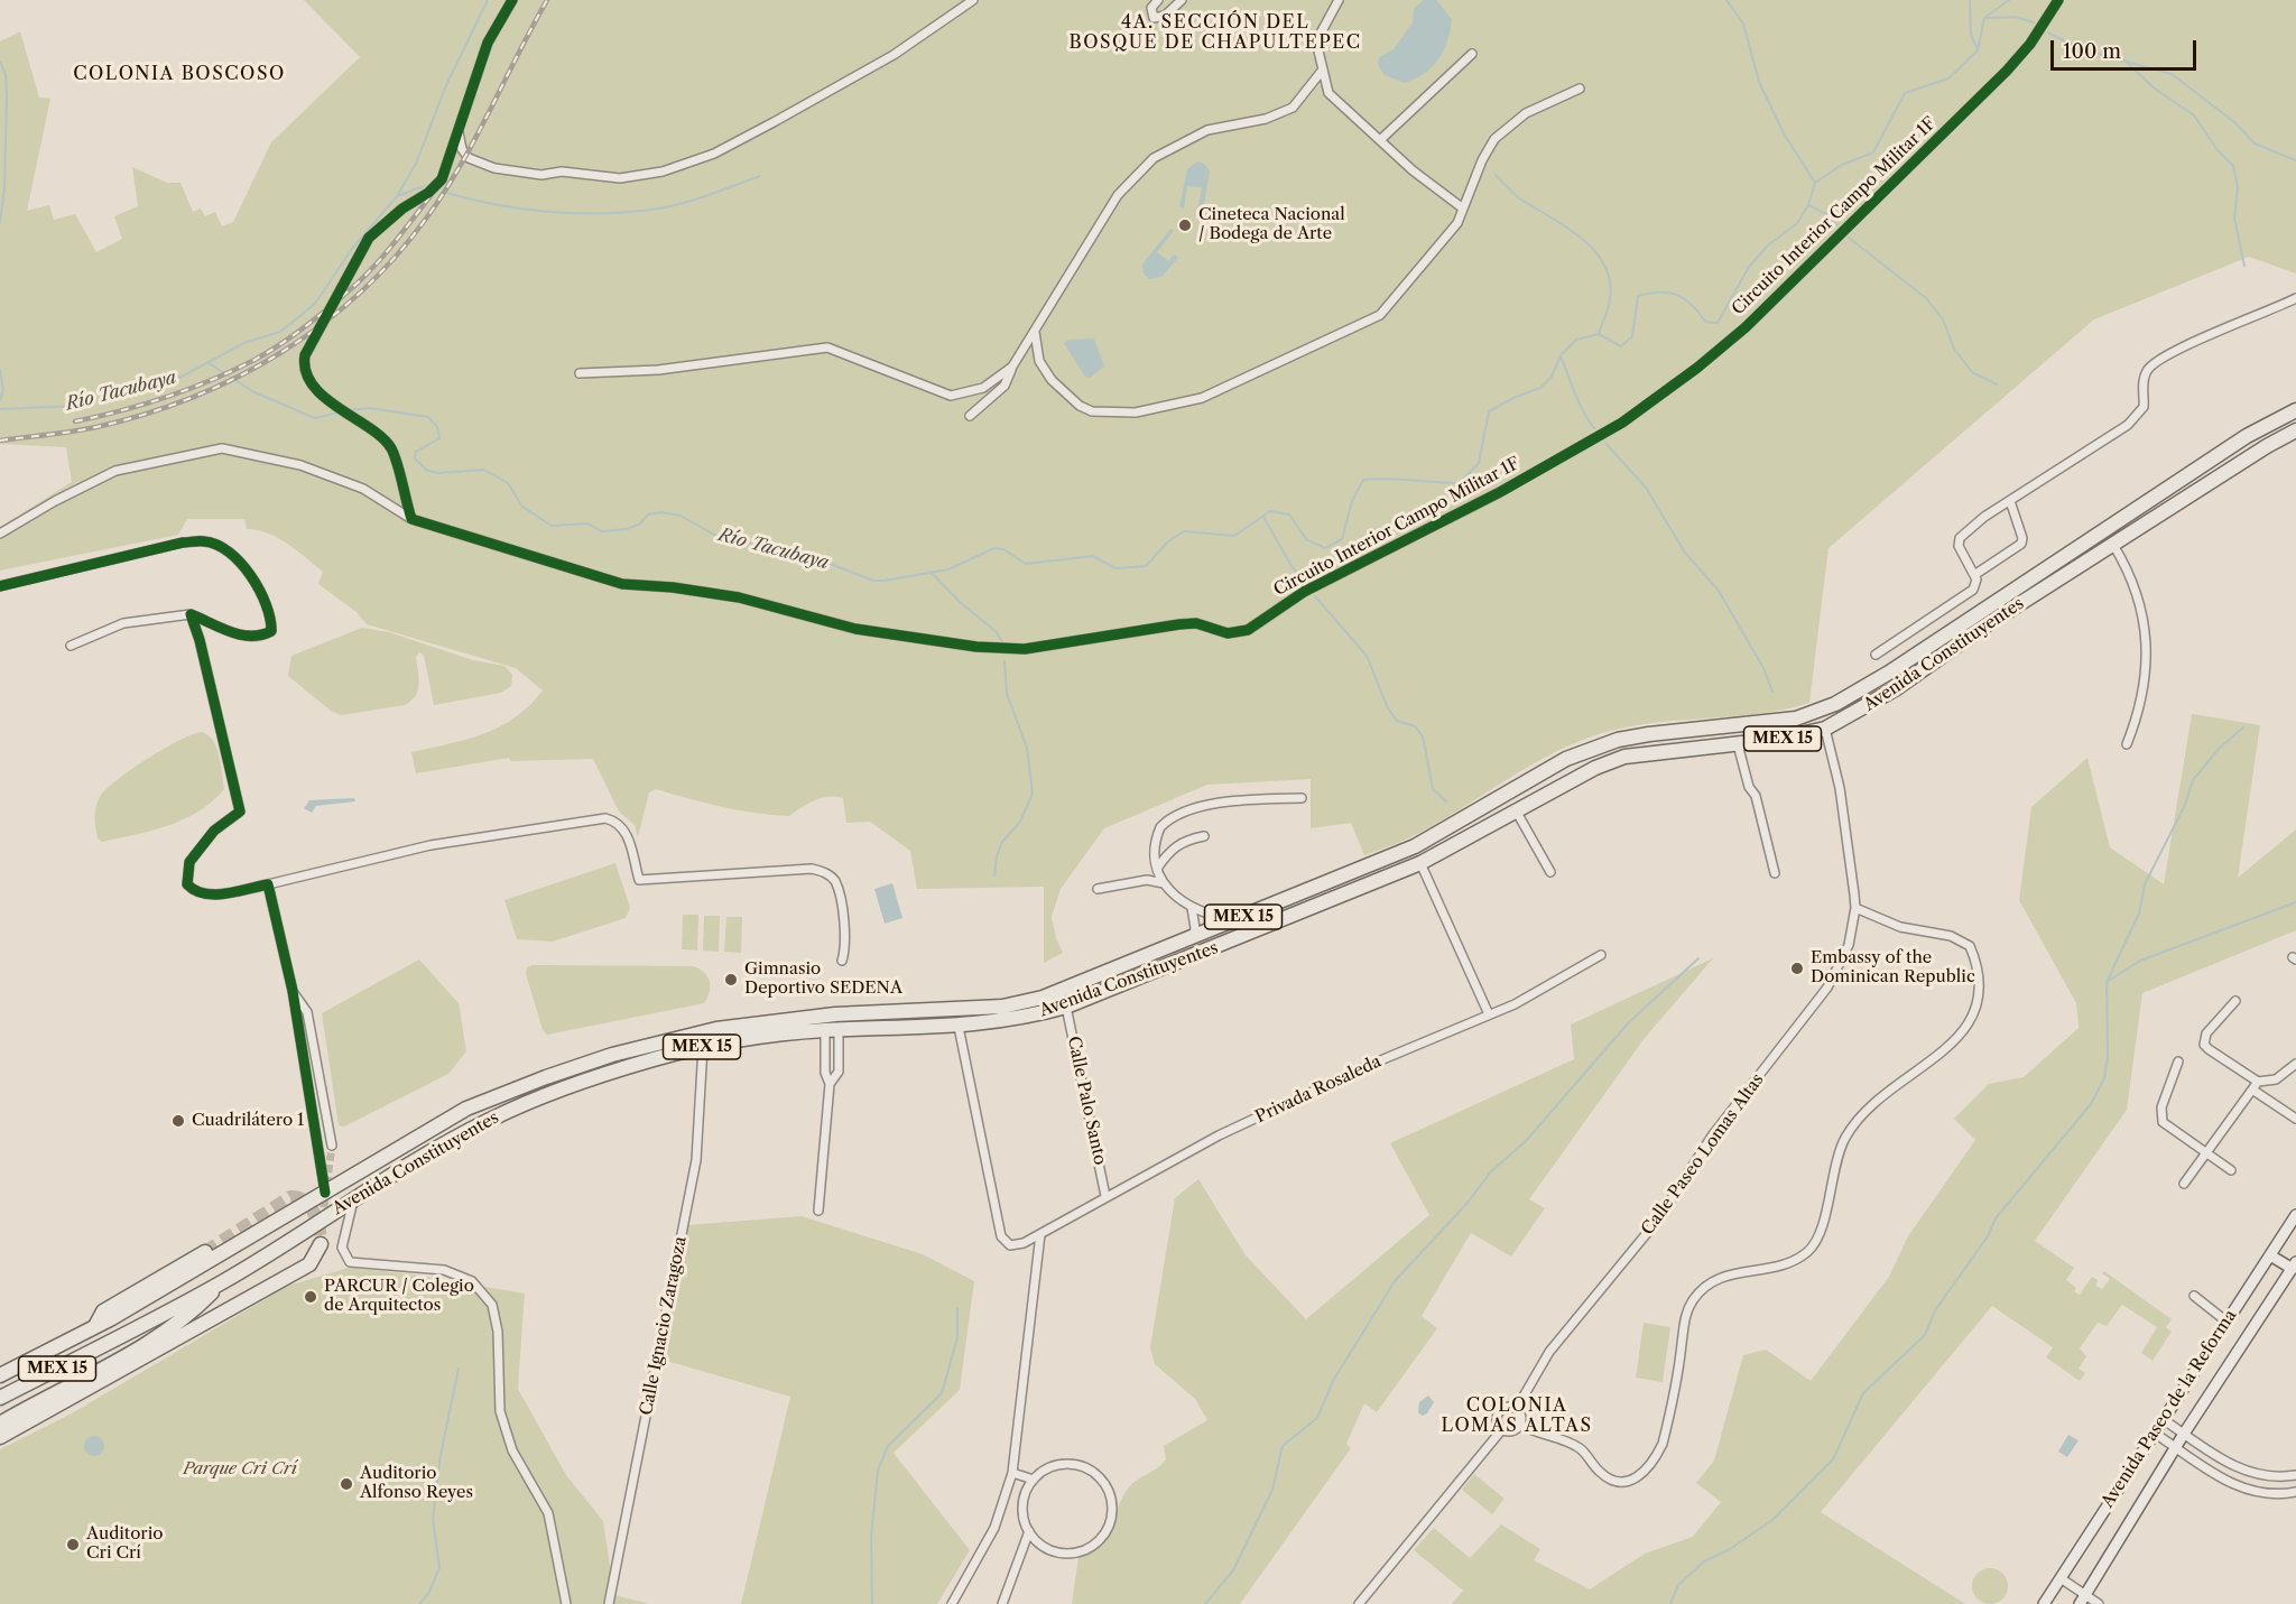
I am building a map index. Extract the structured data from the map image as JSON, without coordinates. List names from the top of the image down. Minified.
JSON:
{"streets":{"highway":["Avenida Constituyentes","MEX 15"],"main road":["Avenida Paseo de la Reforma"],"street":["Circuito Interior Campo Militar 1F","Privada Rosaleda","Calle Palo Santo","Calle Paseo Lomas Altas","Calle Ignacio Zaragoza"]},"crossings":[["Avenida Constituyentes","Privada Rosaleda"],["Avenida Constituyentes","Calle Palo Santo"],["Avenida Constituyentes","Calle Paseo Lomas Altas"],["Avenida Constituyentes","Calle Ignacio Zaragoza"],["Privada Rosaleda","Calle Palo Santo"]],"districts":["4A. SECCIÓN DEL BOSQUE DE CHAPULTEPEC","COLONIA BOSCOSO","COLONIA LOMAS ALTAS"],"water":["Río Tacubaya"],"parks":["Parque Cri Crí"],"places":["Cineteca Nacional / Bodega de Arte","Embassy of the Dominican Republic","Gimnasio Deportivo SEDENA","Cuadrilátero 1","PARCUR / Colegio de Arquitectos","Auditorio Alfonso Reyes","Auditorio Cri Crí"],"scale_bar":"100 m"}
